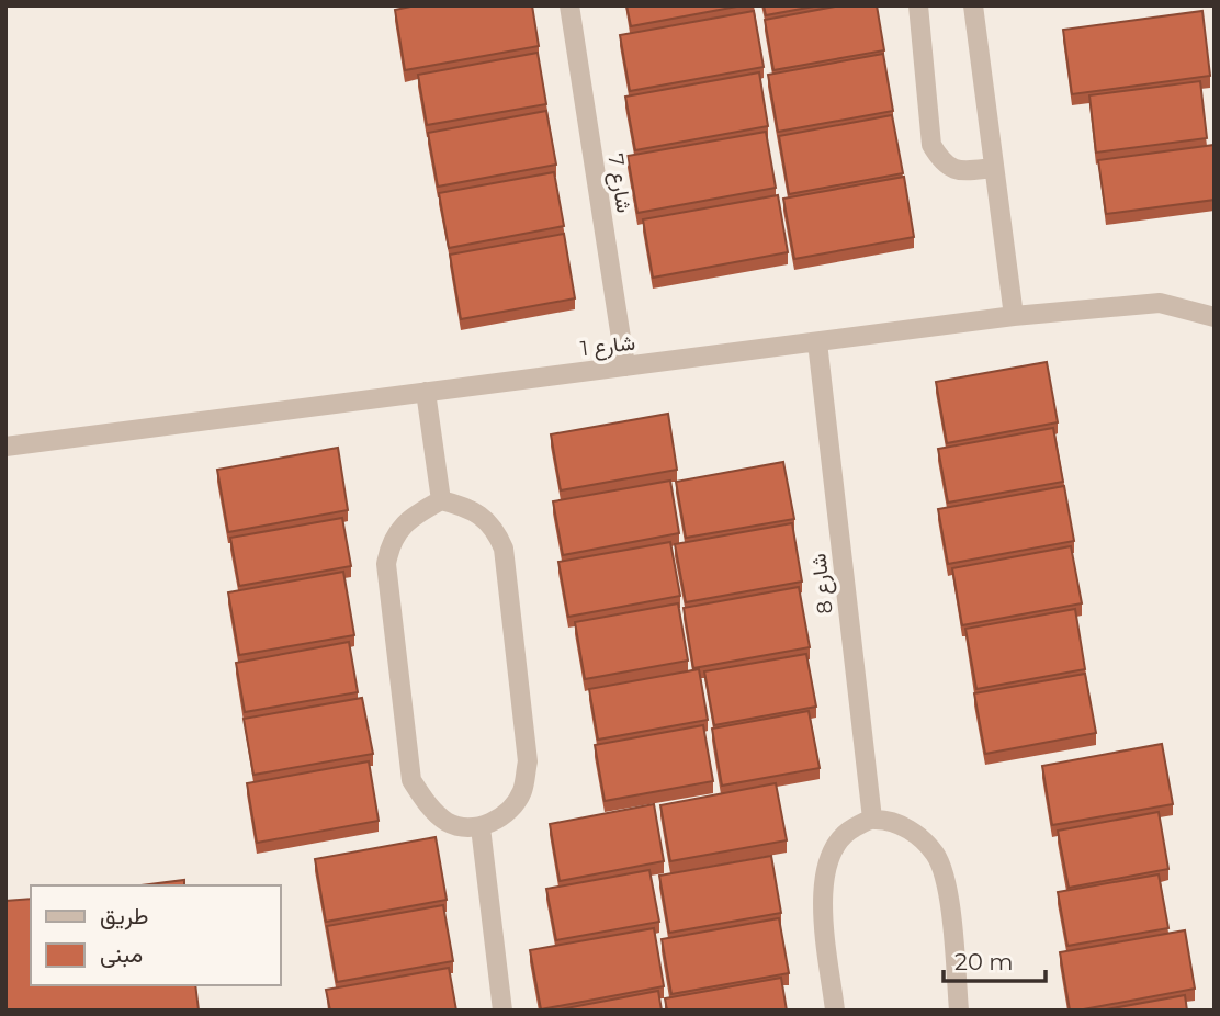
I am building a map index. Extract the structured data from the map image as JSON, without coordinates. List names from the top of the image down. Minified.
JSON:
{"streets":{"street":["شارع 7","شارع 1","شارع 8"]},"crossings":[["شارع 7","شارع 1"],["شارع 1","شارع 8"]],"legend":["طريق","مبنى"],"scale_bar":"20 m"}
